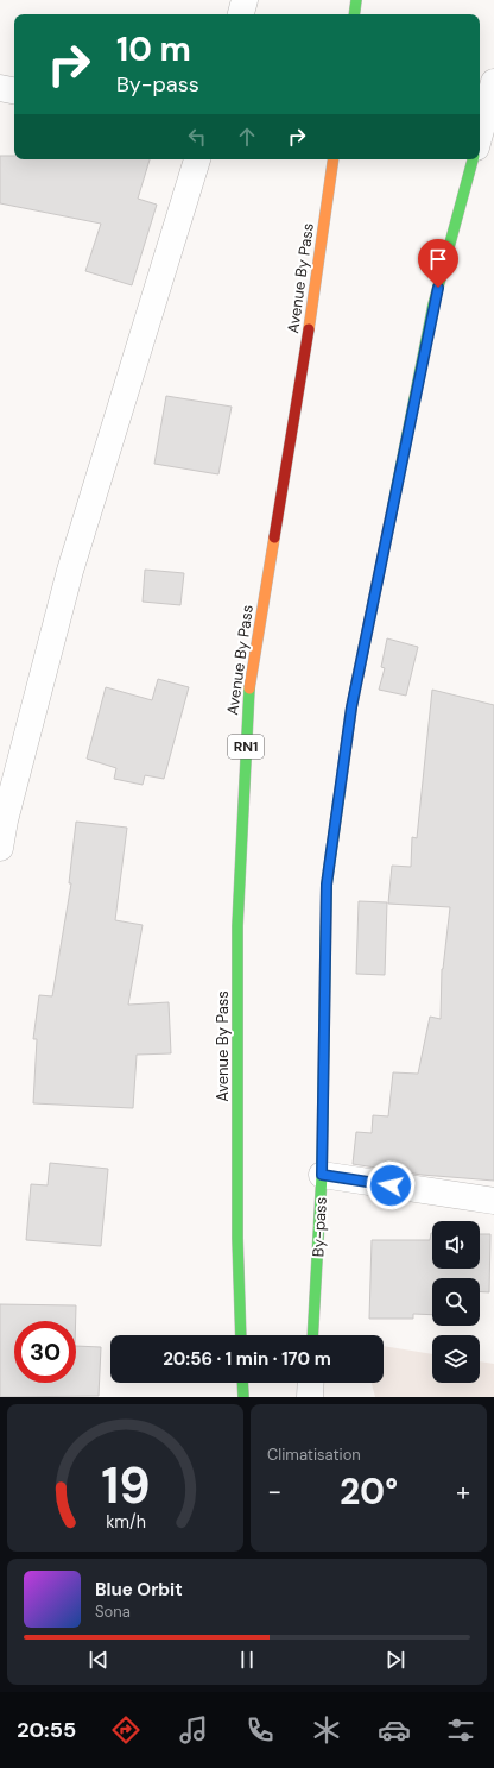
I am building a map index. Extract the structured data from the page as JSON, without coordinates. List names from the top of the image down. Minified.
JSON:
{"streets":{"main road":["Avenue By Pass","RN1","By-pass"]},"page":{"turn":["10 m","By-pass"],"limit":"30","trip":"20:56 · 1 min · 170 m","tile":"Climatisation","heat":["−","20°","+"],"song":["Blue Orbit","Sona"],"tabs":"20:55","gauge":["19","km/h"]}}
